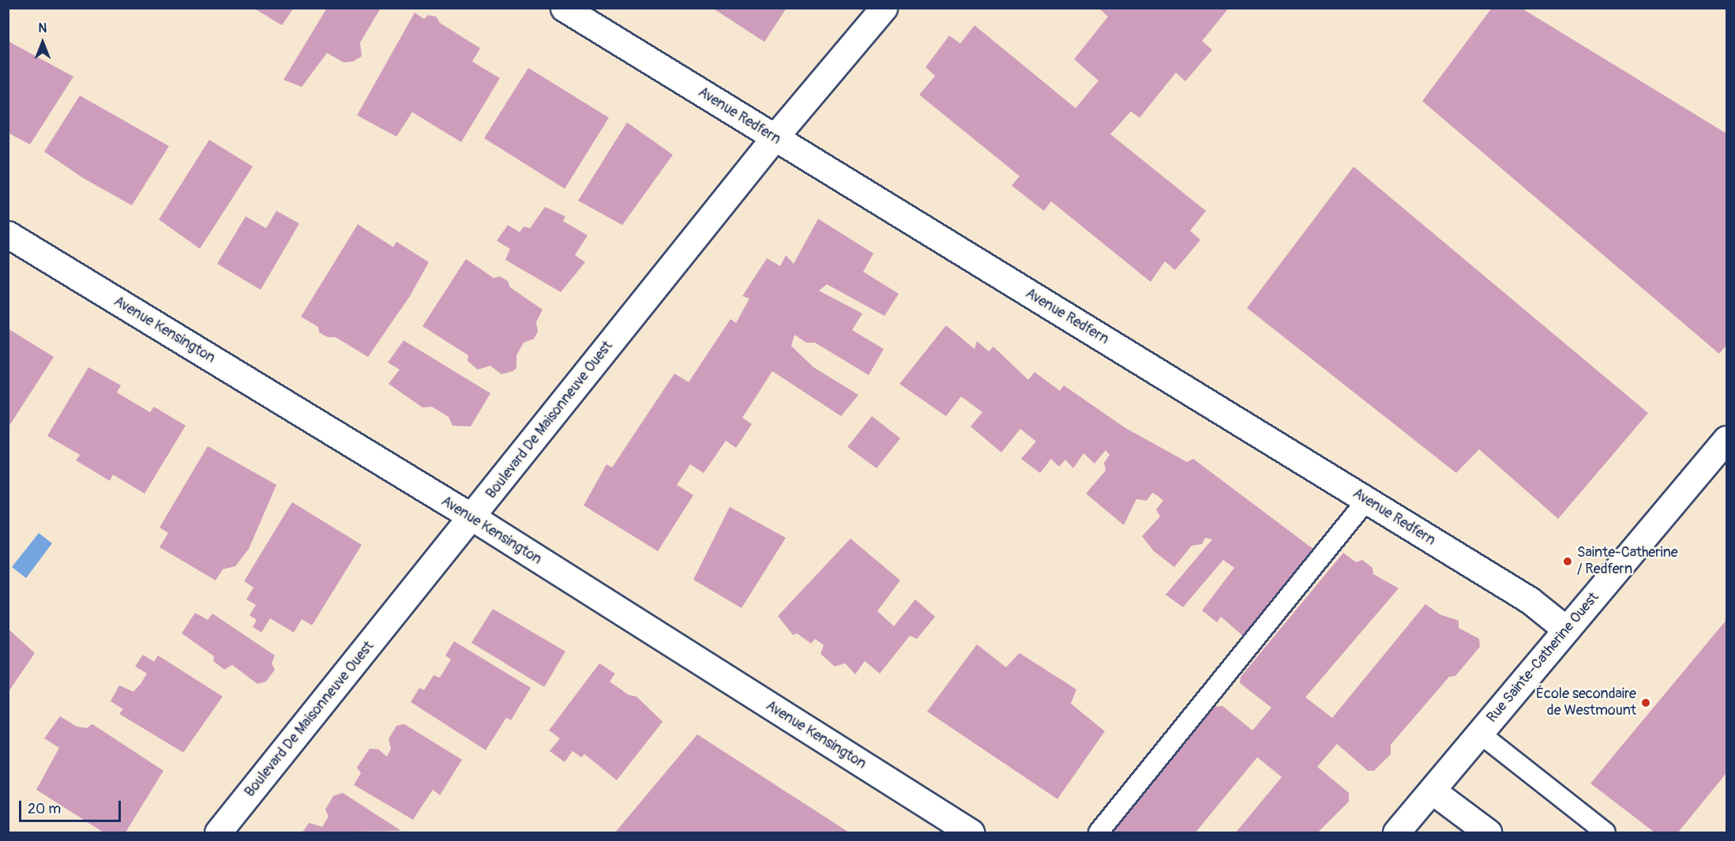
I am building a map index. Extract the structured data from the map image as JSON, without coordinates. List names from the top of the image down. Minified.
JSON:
{"streets":{"street":["Avenue Redfern","Avenue Kensington","Boulevard De Maisonneuve Ouest","Rue Sainte-Catherine Ouest"]},"crossings":[["Avenue Redfern","Boulevard De Maisonneuve Ouest"],["Avenue Redfern","Rue Sainte-Catherine Ouest"],["Avenue Kensington","Boulevard De Maisonneuve Ouest"]],"places":["Sainte-Catherine / Redfern","École secondaire de Westmount"],"scale_bar":"20 m","north":"top"}
